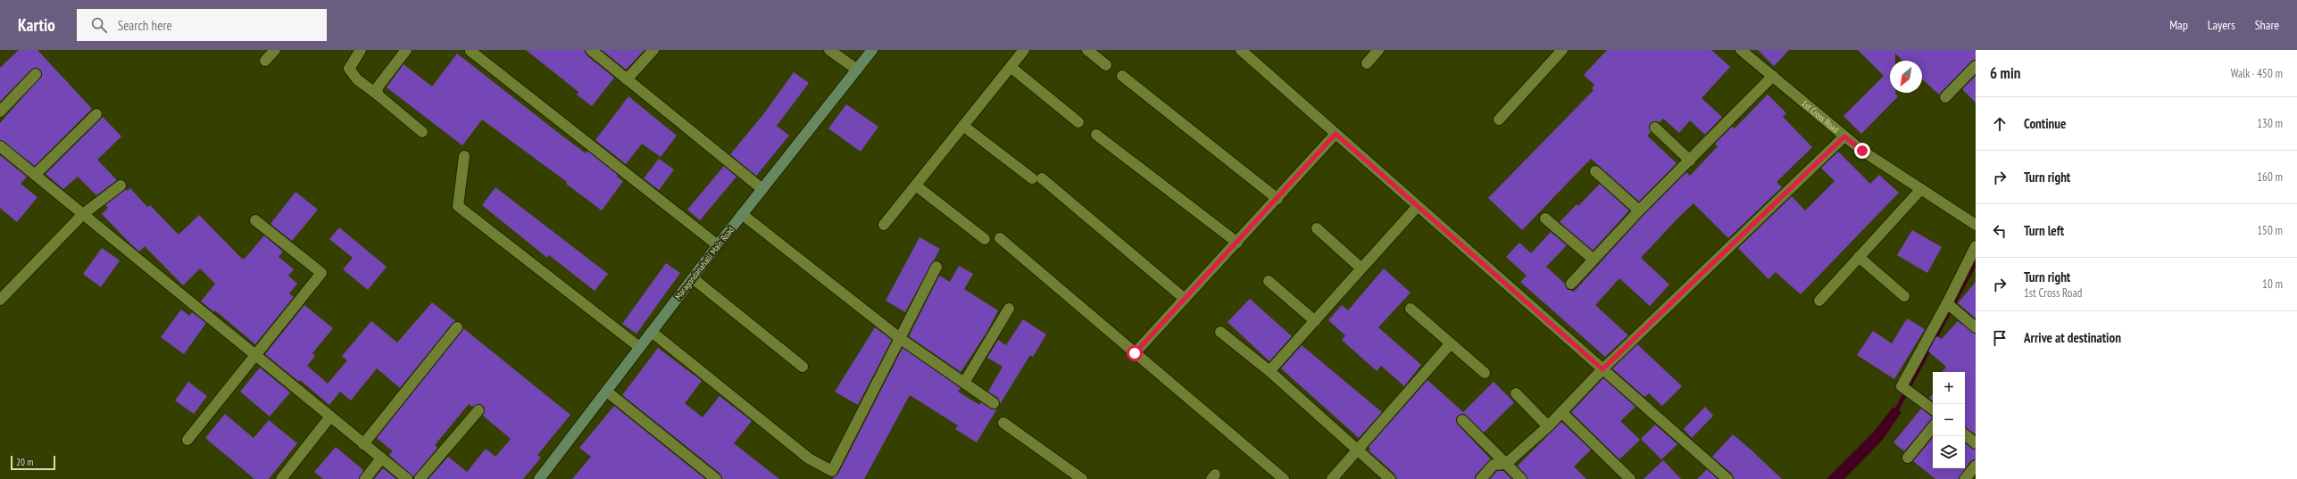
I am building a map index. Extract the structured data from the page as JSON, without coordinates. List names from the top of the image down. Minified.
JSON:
{"streets":{"street":["1st Cross Road","Maragondanahalli Main Road"]},"scale_bar":"20 m","north":"bottom left","page":{"header":"Kartio","search":"Search here","nav":["Map","Layers","Share"],"heading":["6 min","Walk · 450 m"],"list":[["Continue","130 m"],["Turn right","160 m"],["Turn left","150 m"],["Turn right","1st Cross Road","10 m"],"Arrive at destination"],"map_buttons":["+","−"],"scale":"20 m"}}
